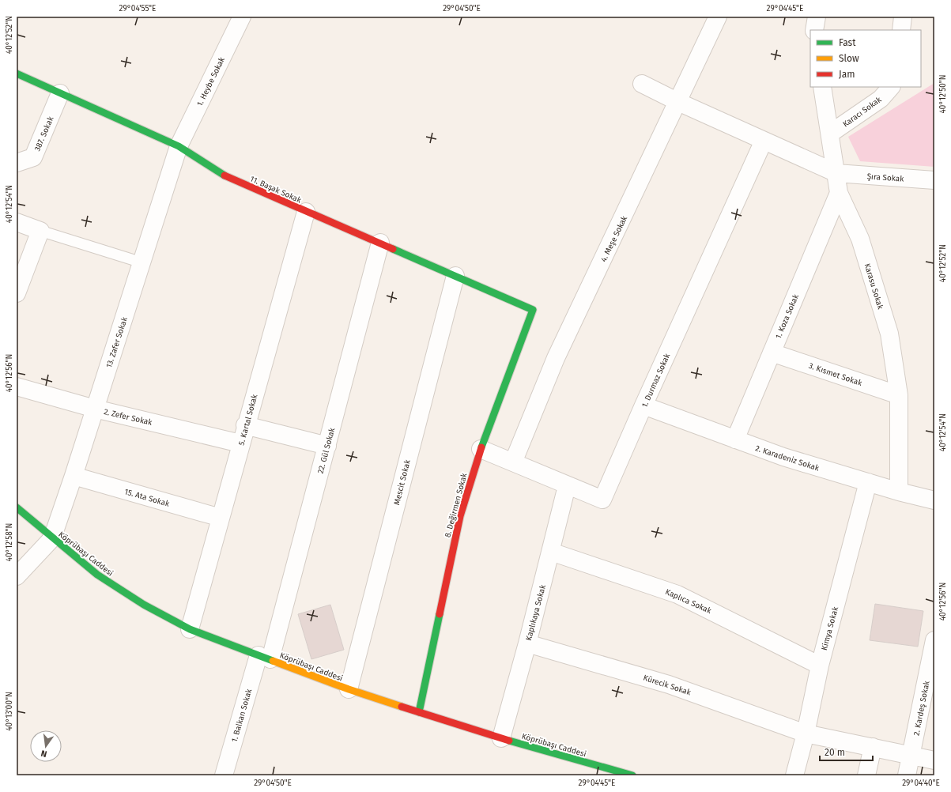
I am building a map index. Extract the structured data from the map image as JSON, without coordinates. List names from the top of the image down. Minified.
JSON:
{"streets":{"street":["1. Heybe Sokak","Karacı Sokak","387. Sokak","Şıra Sokak","11. Başak Sokak","4. Meşe Sokak","Karasu Sokak","1. Koza Sokak","13. Zafer Sokak","3. Kısmet Sokak","1. Durmaz Sokak","2. Zefer Sokak","5. Kartal Sokak","22. Gül Sokak","2. Karadeniz Sokak","Mescit Sokak","15. Ata Sokak","8. Değirmen Sokak","Köprübaşı Caddesi","Kaplıca Sokak","Kaplıkaya Sokak","Kimya Sokak","Kürecik Sokak","2. Kardeş Sokak","1. Balkan Sokak"]},"crossings":[["1. Heybe Sokak","11. Başak Sokak"],["1. Heybe Sokak","13. Zafer Sokak"],["Karacı Sokak","Karasu Sokak"],["387. Sokak","11. Başak Sokak"],["Şıra Sokak","Karasu Sokak"],["11. Başak Sokak","13. Zafer Sokak"],["11. Başak Sokak","5. Kartal Sokak"],["11. Başak Sokak","22. Gül Sokak"],["11. Başak Sokak","Mescit Sokak"],["11. Başak Sokak","8. Değirmen Sokak"],["4. Meşe Sokak","1. Durmaz Sokak"],["Karasu Sokak","1. Koza Sokak"],["Karasu Sokak","3. Kısmet Sokak"],["Karasu Sokak","2. Karadeniz Sokak"],["1. Koza Sokak","3. Kısmet Sokak"],["1. Koza Sokak","2. Karadeniz Sokak"],["13. Zafer Sokak","2. Zefer Sokak"],["13. Zafer Sokak","15. Ata Sokak"],["13. Zafer Sokak","Köprübaşı Caddesi"],["1. Durmaz Sokak","2. Karadeniz Sokak"],["1. Durmaz Sokak","8. Değirmen Sokak"],["1. Durmaz Sokak","Kaplıkaya Sokak"],["2. Zefer Sokak","5. Kartal Sokak"],["5. Kartal Sokak","15. Ata Sokak"],["5. Kartal Sokak","Köprübaşı Caddesi"],["22. Gül Sokak","Köprübaşı Caddesi"],["22. Gül Sokak","1. Balkan Sokak"],["2. Karadeniz Sokak","Kimya Sokak"],["Mescit Sokak","Köprübaşı Caddesi"],["8. Değirmen Sokak","Köprübaşı Caddesi"],["Köprübaşı Caddesi","Kaplıkaya Sokak"],["Köprübaşı Caddesi","1. Balkan Sokak"],["Kaplıca Sokak","Kaplıkaya Sokak"],["Kaplıca Sokak","Kimya Sokak"],["Kaplıkaya Sokak","Kürecik Sokak"],["Kimya Sokak","Kürecik Sokak"],["Kürecik Sokak","2. Kardeş Sokak"]],"legend":["Fast","Slow","Jam"],"scale_bar":"20 m","north":"bottom","coordinates":["29°04'55\"E","29°04'50\"E","29°04'45\"E","40°12'52\"N","40°12'50\"N","40°12'54\"N","40°12'56\"N","40°12'58\"N","40°13'00\"N","29°04'40\"E"]}
